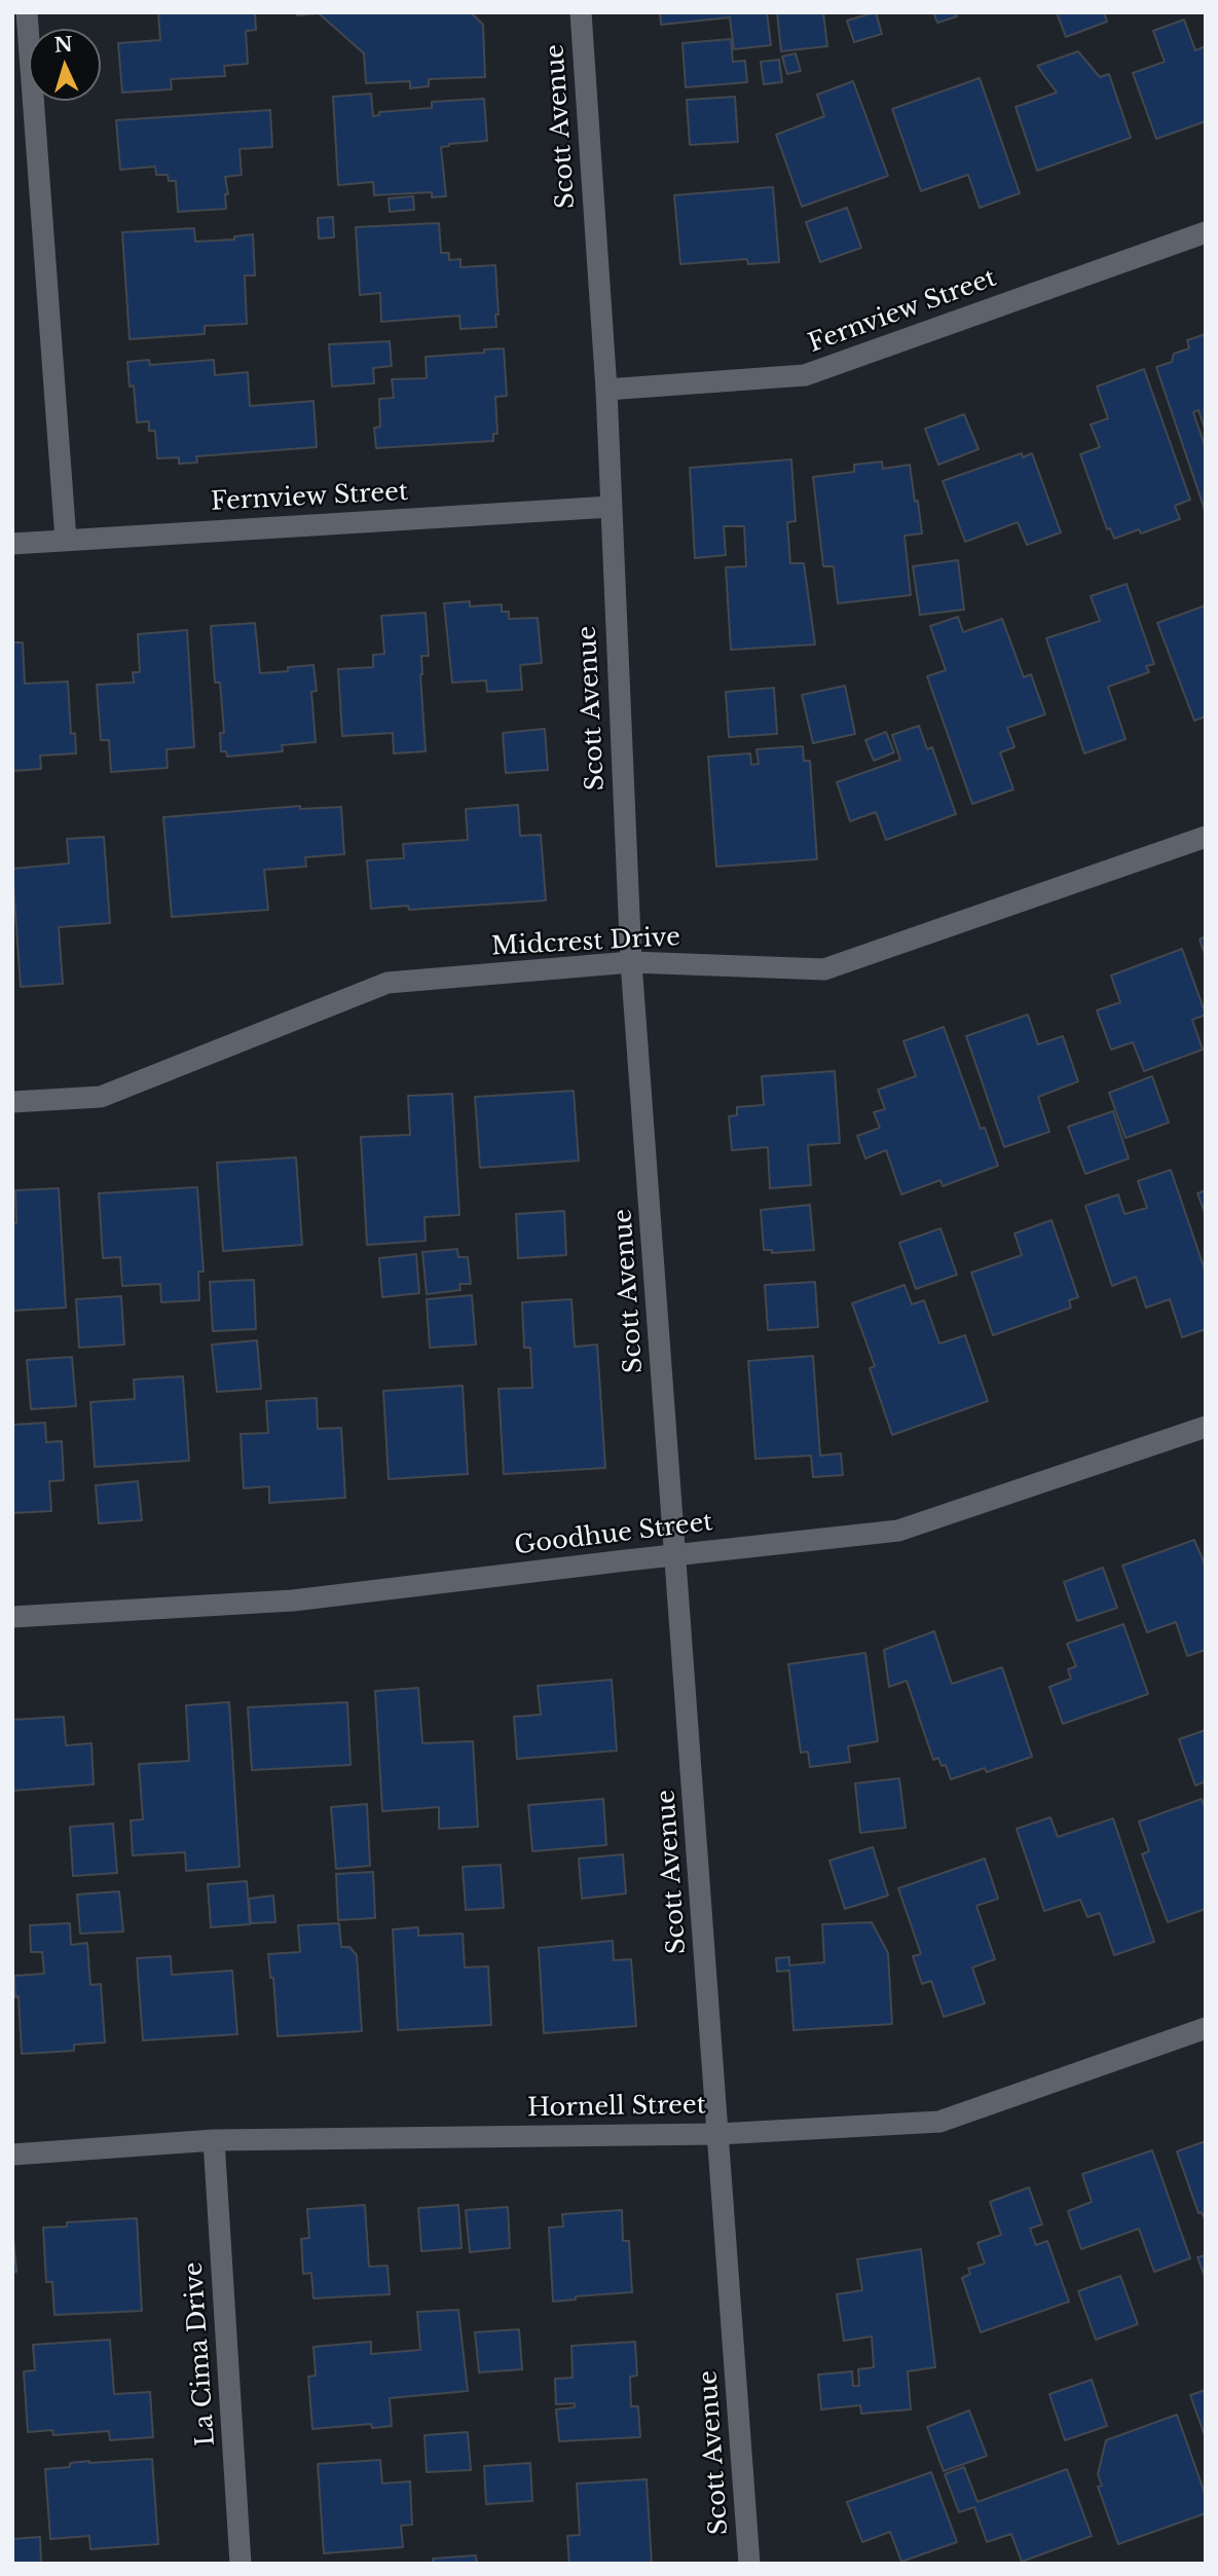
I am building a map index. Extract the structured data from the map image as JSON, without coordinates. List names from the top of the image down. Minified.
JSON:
{"streets":{"street":["Scott Avenue","Fernview Street","Midcrest Drive","Goodhue Street","Hornell Street","La Cima Drive"]},"crossings":[["Scott Avenue","Fernview Street"],["Scott Avenue","Midcrest Drive"],["Scott Avenue","Goodhue Street"],["Scott Avenue","Hornell Street"],["Hornell Street","La Cima Drive"]],"north":"top"}
